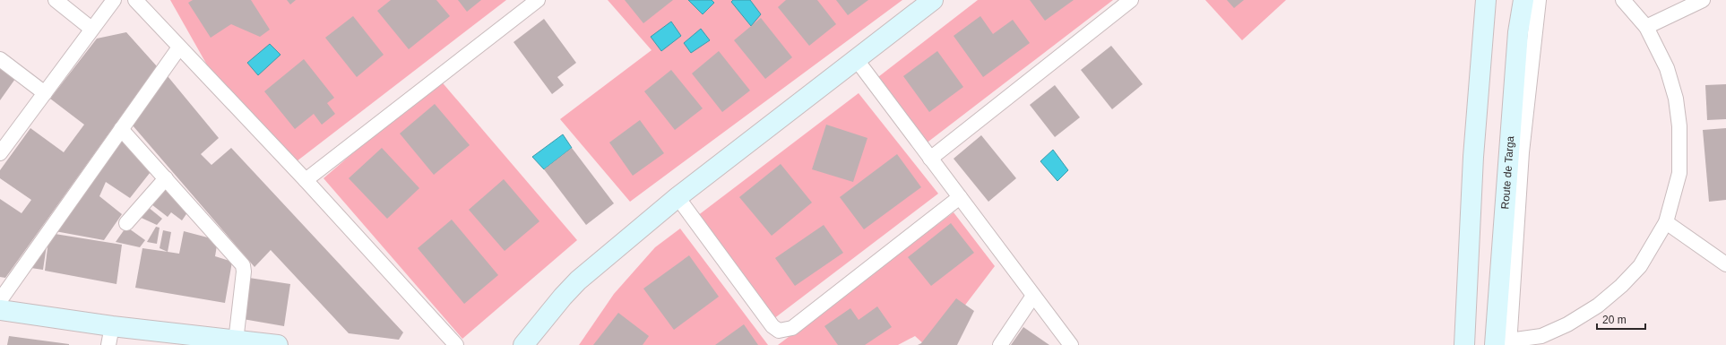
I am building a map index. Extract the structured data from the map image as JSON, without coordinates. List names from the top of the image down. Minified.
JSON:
{"streets":{"street":["Route de Targa"]},"scale_bar":"20 m"}
